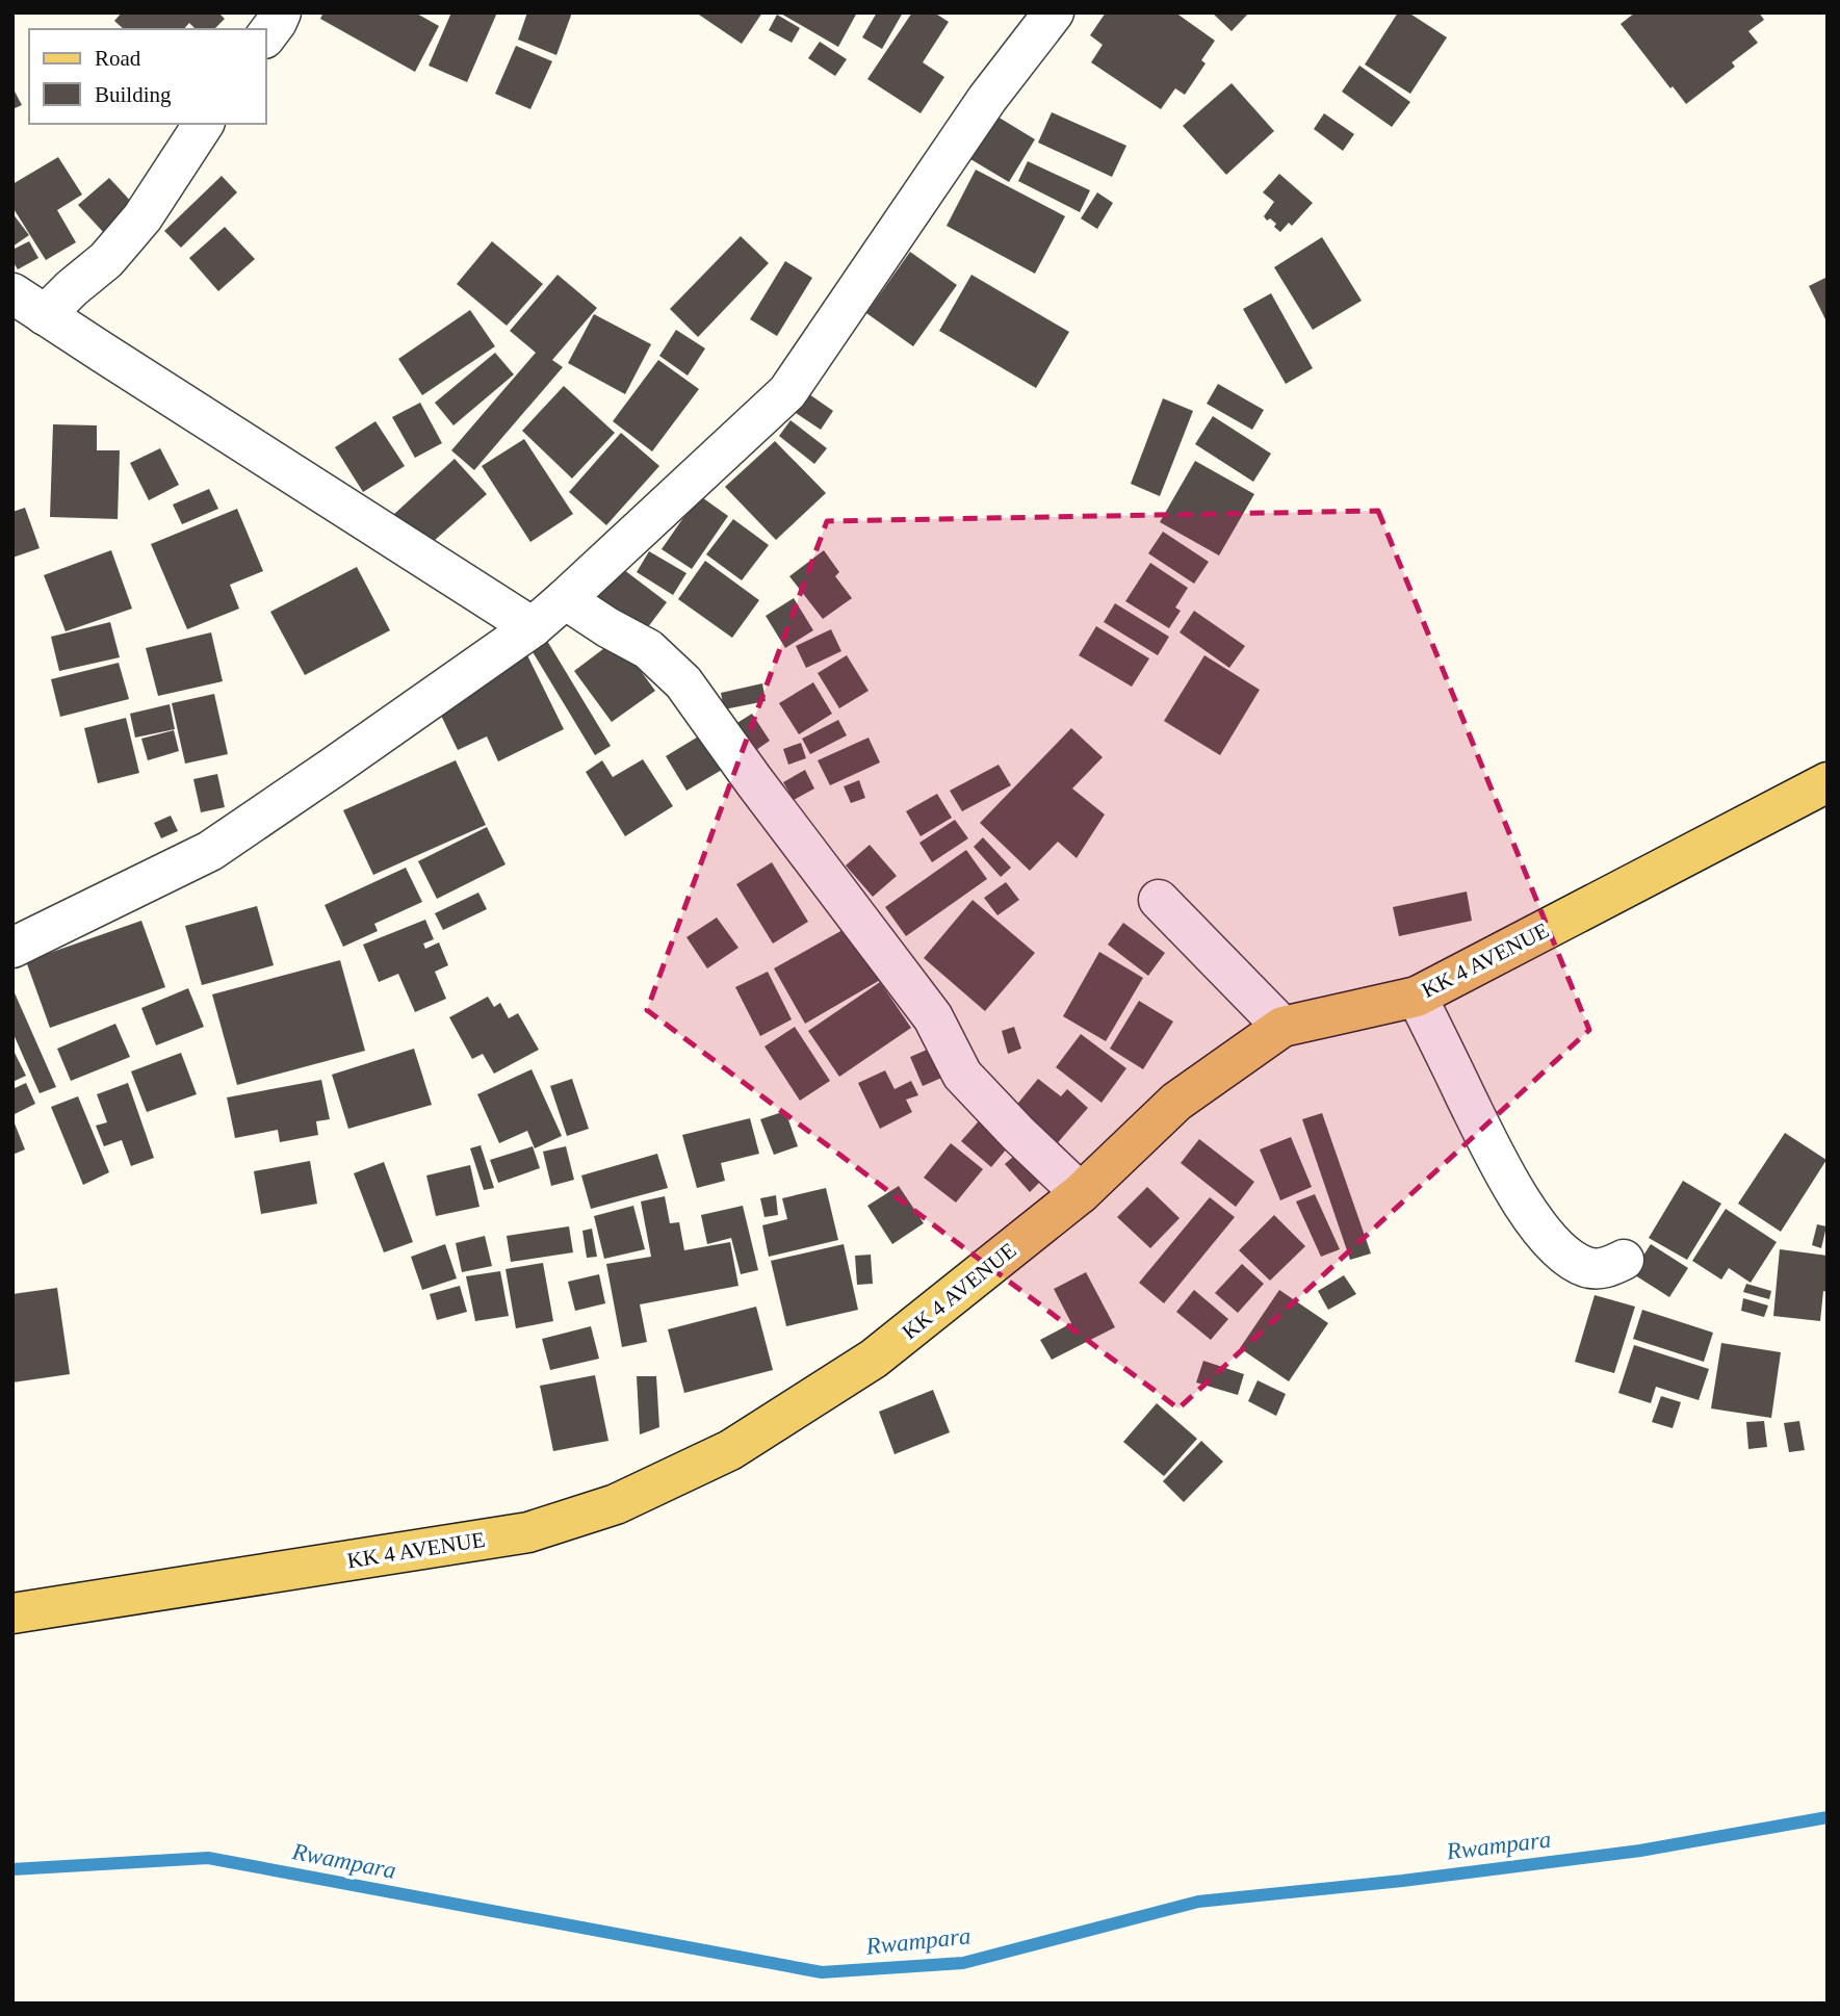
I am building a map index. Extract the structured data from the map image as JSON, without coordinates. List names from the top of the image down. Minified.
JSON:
{"streets":{"main road":["KK 4 AVENUE"]},"water":["Rwampara"],"legend":["Road","Building"]}
